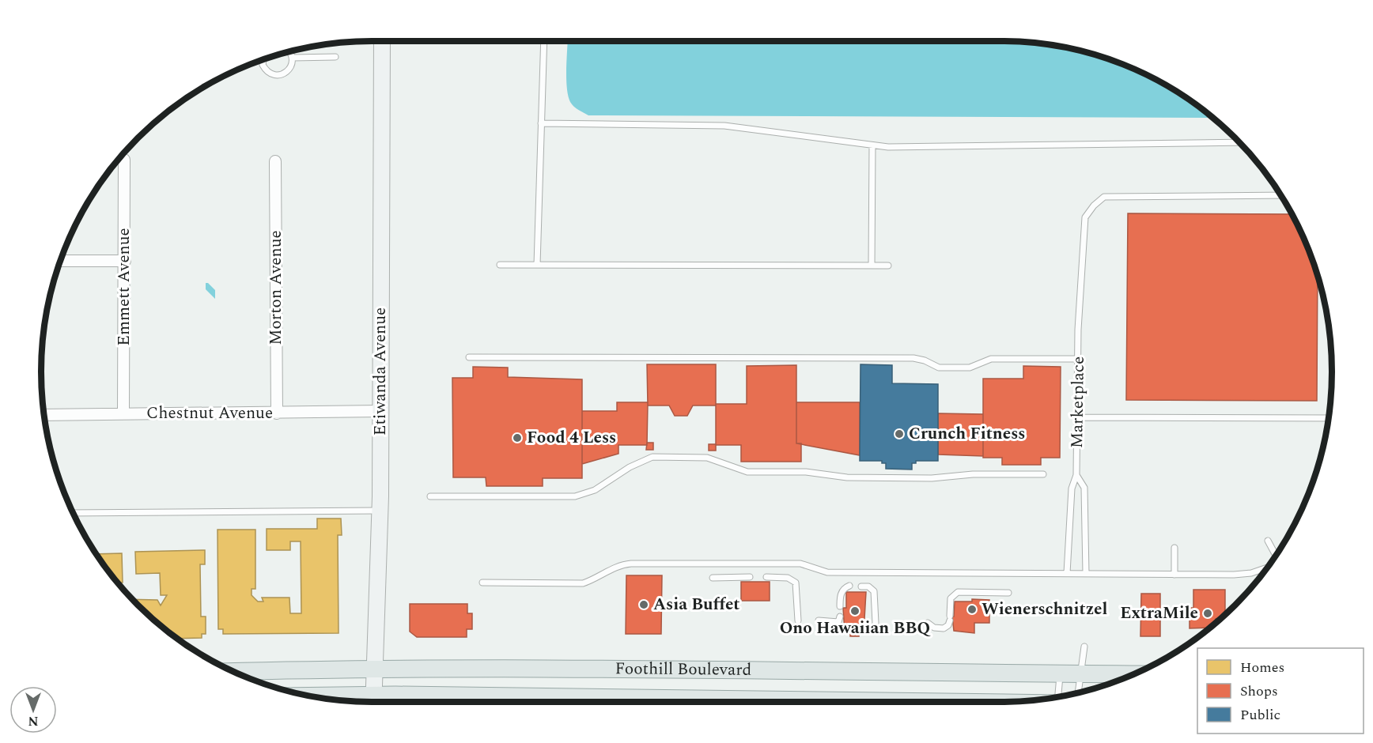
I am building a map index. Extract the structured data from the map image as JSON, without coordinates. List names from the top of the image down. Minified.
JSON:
{"streets":{"main road":["Etiwanda Avenue","Foothill Boulevard"],"street":["Emmett Avenue","Morton Avenue","Chestnut Avenue"],"lane":["Marketplace"]},"crossings":[["Emmett Avenue","Chestnut Avenue"],["Morton Avenue","Chestnut Avenue"],["Etiwanda Avenue","Chestnut Avenue"],["Etiwanda Avenue","Foothill Boulevard"]],"places":["Crunch Fitness","Food 4 Less","Asia Buffet","Wienerschnitzel","Ono Hawaiian BBQ","ExtraMile"],"legend":["Homes","Shops","Public"],"north":"bottom"}
